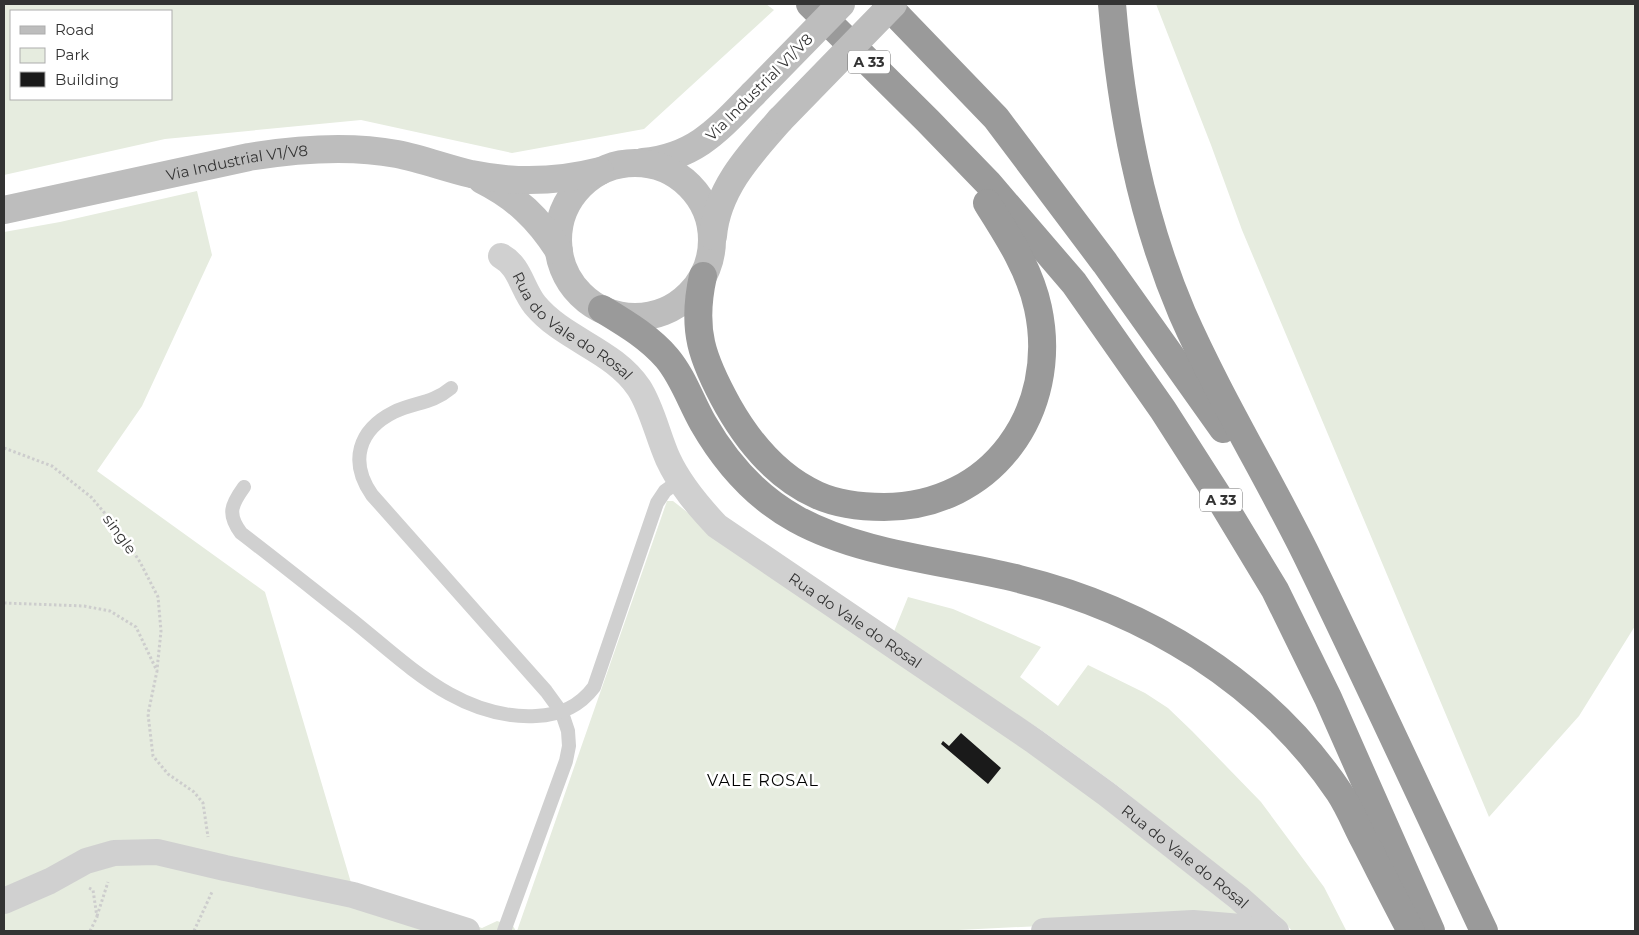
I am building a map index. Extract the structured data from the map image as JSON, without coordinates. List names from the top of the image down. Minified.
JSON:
{"streets":{"highway":["A 33"],"main road":["Via Industrial V1/V8"],"street":["Rua do Vale do Rosal"],"path":["single"]},"districts":["VALE ROSAL"],"legend":["Road","Park","Building"]}
